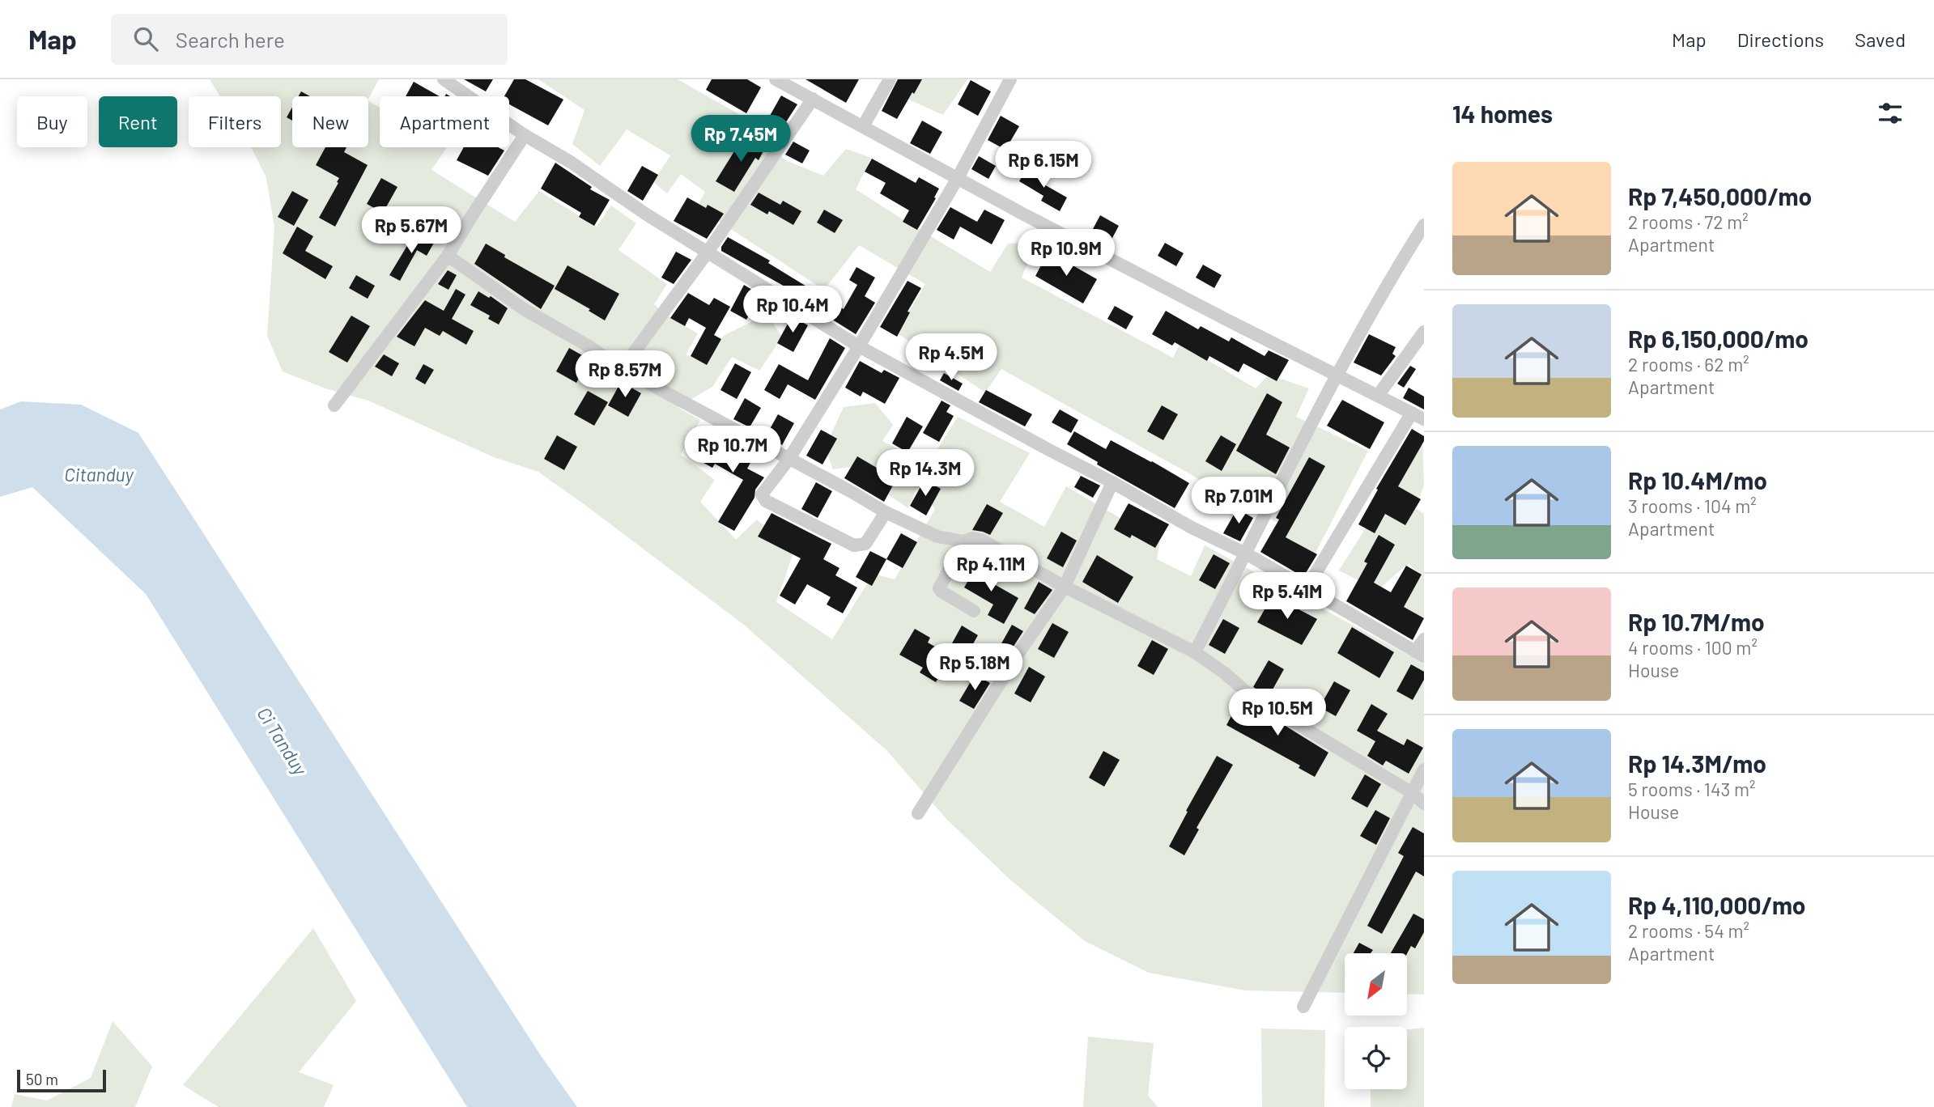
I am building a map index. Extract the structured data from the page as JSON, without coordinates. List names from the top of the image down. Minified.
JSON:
{"water":["Citanduy","Ci Tanduy"],"scale_bar":"50 m","north":"bottom left","page":{"header":"Map","search":"Search here","nav":["Map","Directions","Saved"],"heading":"14 homes","chip":["Buy","Rent","Filters","New","Apartment"],"price":["Rp 7.45M","Rp 6.15M","Rp 5.67M","Rp 10.9M","Rp 10.4M","Rp 4.5M","Rp 8.57M","Rp 10.7M","Rp 14.3M","Rp 7.01M","Rp 4.11M","Rp 5.41M","Rp 5.18M","Rp 10.5M"],"list":[{"name":"Rp 7,450,000/mo","note":"2 rooms · 72 m² · Apartment"},{"name":"Rp 6,150,000/mo","note":"2 rooms · 62 m² · Apartment"},{"name":"Rp 10.4M/mo","note":"3 rooms · 104 m² · Apartment"},{"name":"Rp 10.7M/mo","note":"4 rooms · 100 m² · House"},{"name":"Rp 14.3M/mo","note":"5 rooms · 143 m² · House"},{"name":"Rp 4,110,000/mo","note":"2 rooms · 54 m² · Apartment"}],"scale":"50 m"}}
